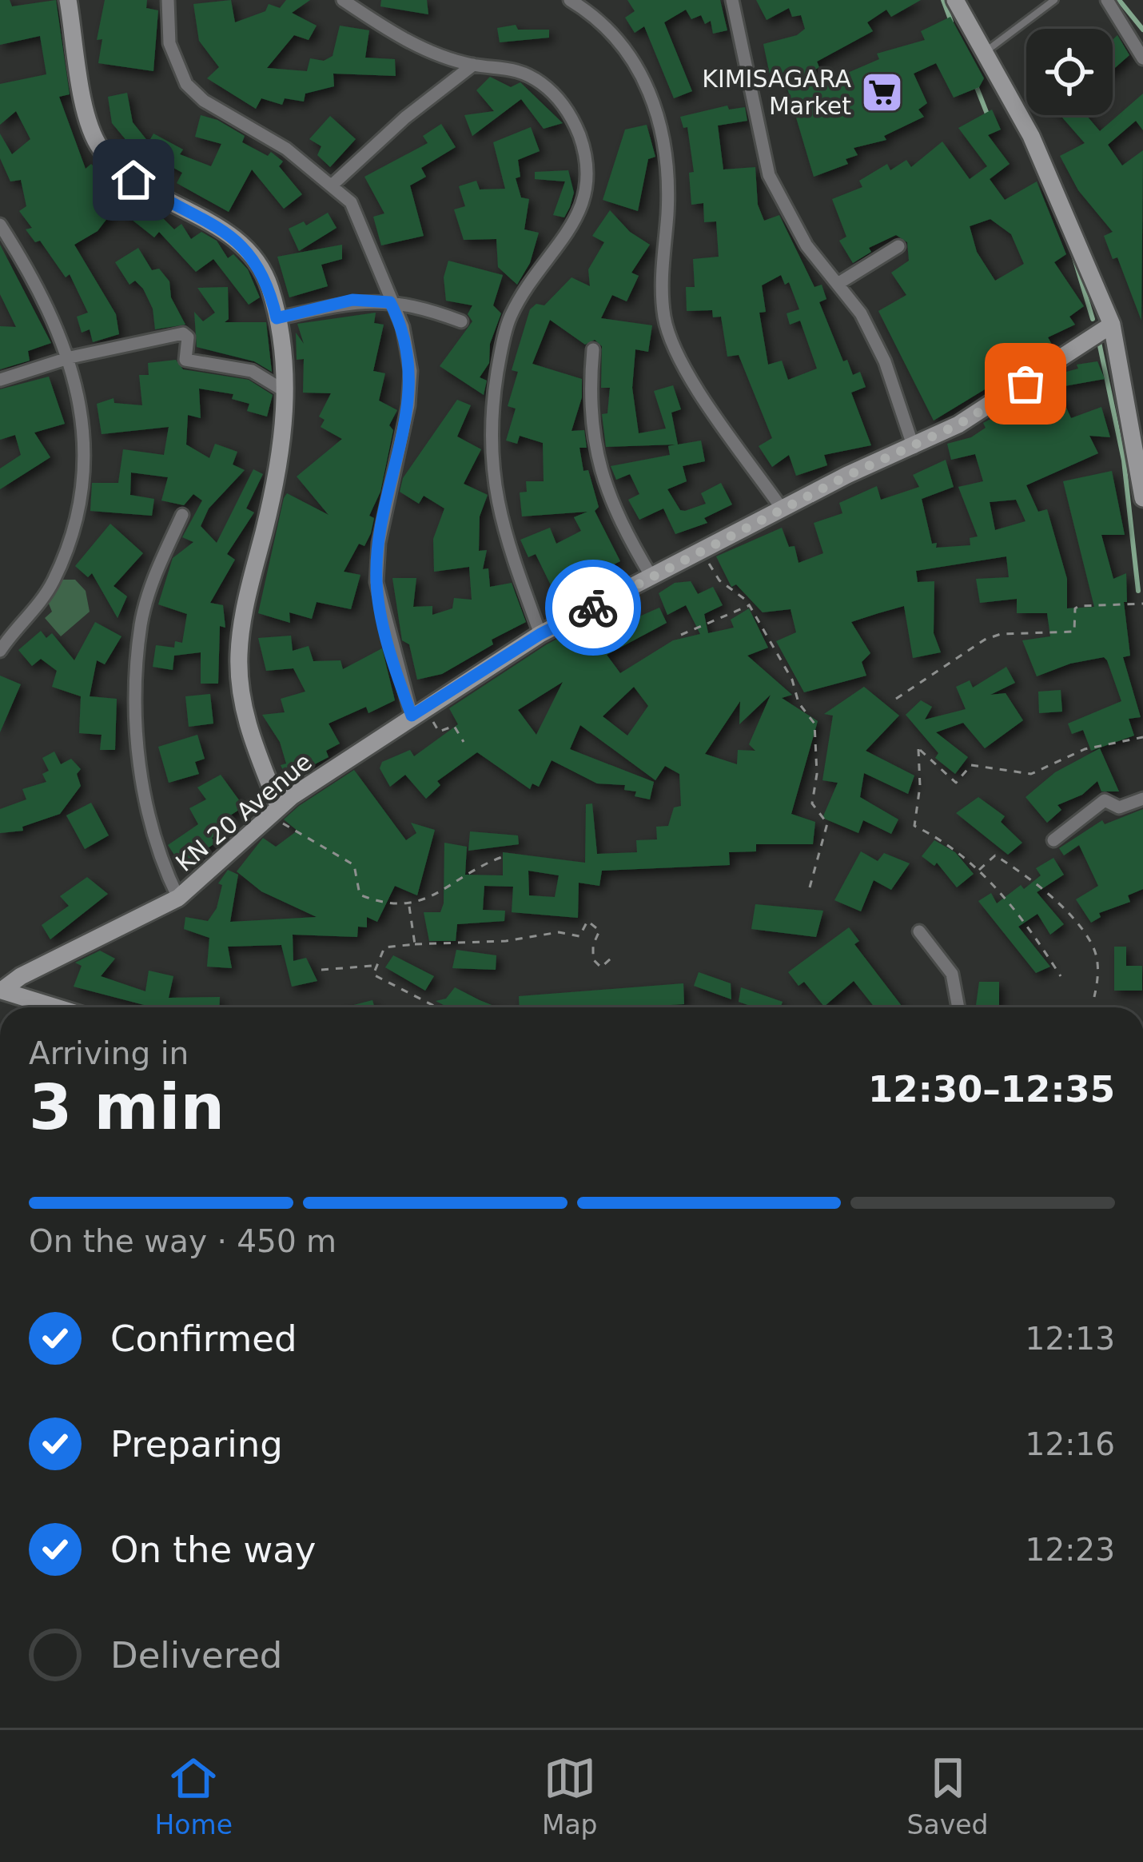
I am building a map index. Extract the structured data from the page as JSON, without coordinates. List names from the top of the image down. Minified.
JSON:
{"streets":{"street":["KN 20 Avenue"]},"places":{"supermarket":["KIMISAGARA Market"]},"page":{"heading":["3 min","Arriving in","12:30–12:35"],"bar":"On the way · 450 m","list":[["Confirmed","12:13"],["Preparing","12:16"],["On the way","12:23"],"Delivered"],"tabs":["Home","Map","Saved"]}}
